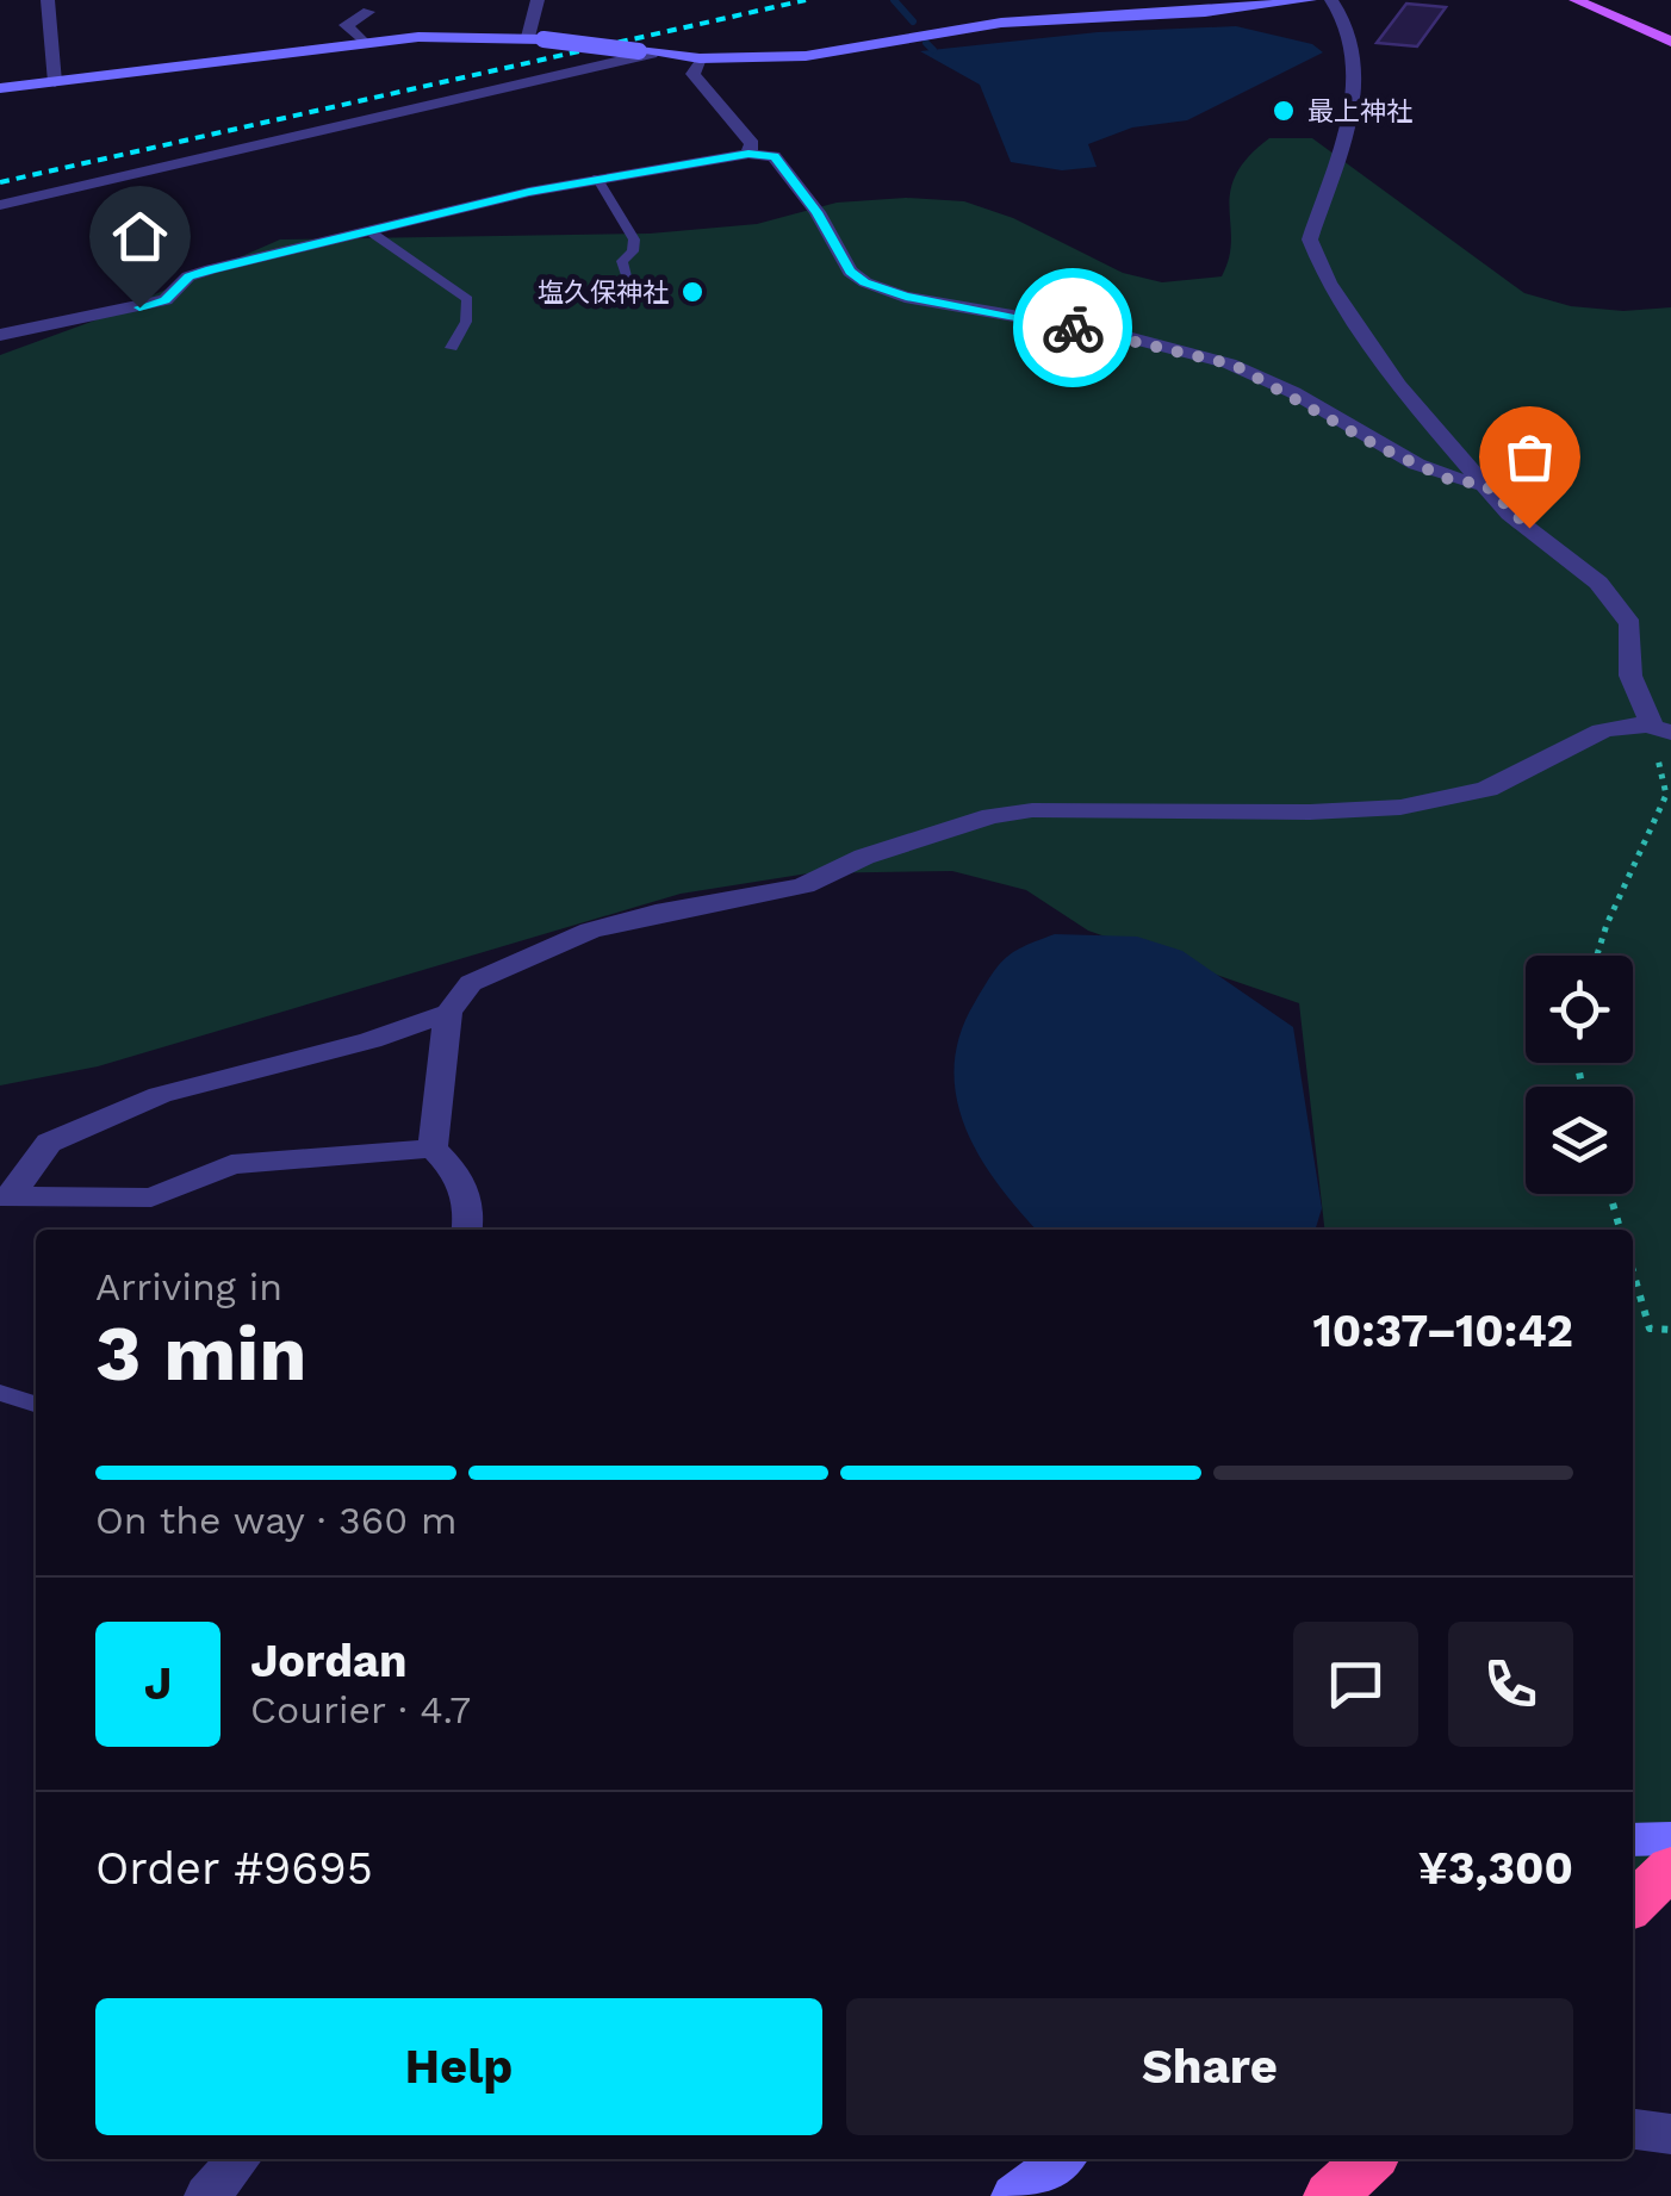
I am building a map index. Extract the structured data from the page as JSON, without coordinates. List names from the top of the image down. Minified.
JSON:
{"places":["最上神社","塩久保神社"],"page":{"heading":["3 min","Arriving in","10:37–10:42"],"panel":["Jordan","Courier · 4.7","Order #9695","¥3,300"],"bar":"On the way · 360 m","round":"J","buttons":["Help","Share"]}}
